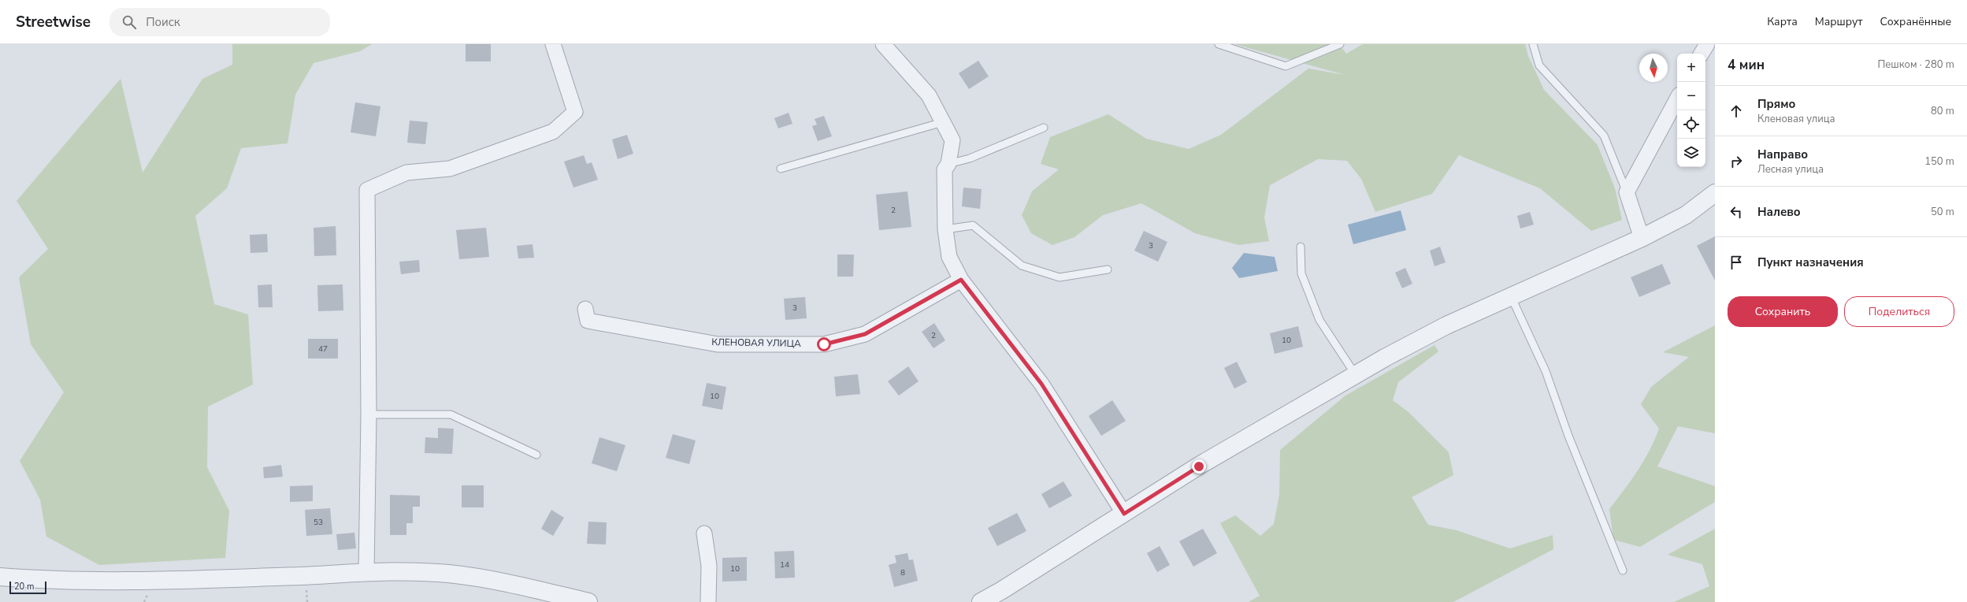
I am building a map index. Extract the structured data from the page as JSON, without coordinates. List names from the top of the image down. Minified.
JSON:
{"streets":{"street":["КЛЕНОВАЯ УЛИЦА"]},"house_numbers":["2","3","3","2","10","47","10","53","14","10","8"],"scale_bar":"20 m","north":"bottom","page":{"header":"Streetwise","search":"Поиск","nav":["Карта","Маршрут","Сохранённые"],"heading":["4 мин","Пешком · 280 m"],"map_buttons":["+","−"],"list":[["Прямо","Кленовая улица","80 m"],["Направо","Лесная улица","150 m"],["Налево","50 m"],"Пункт назначения"],"buttons":["Сохранить","Поделиться"],"scale":"20 m"}}
